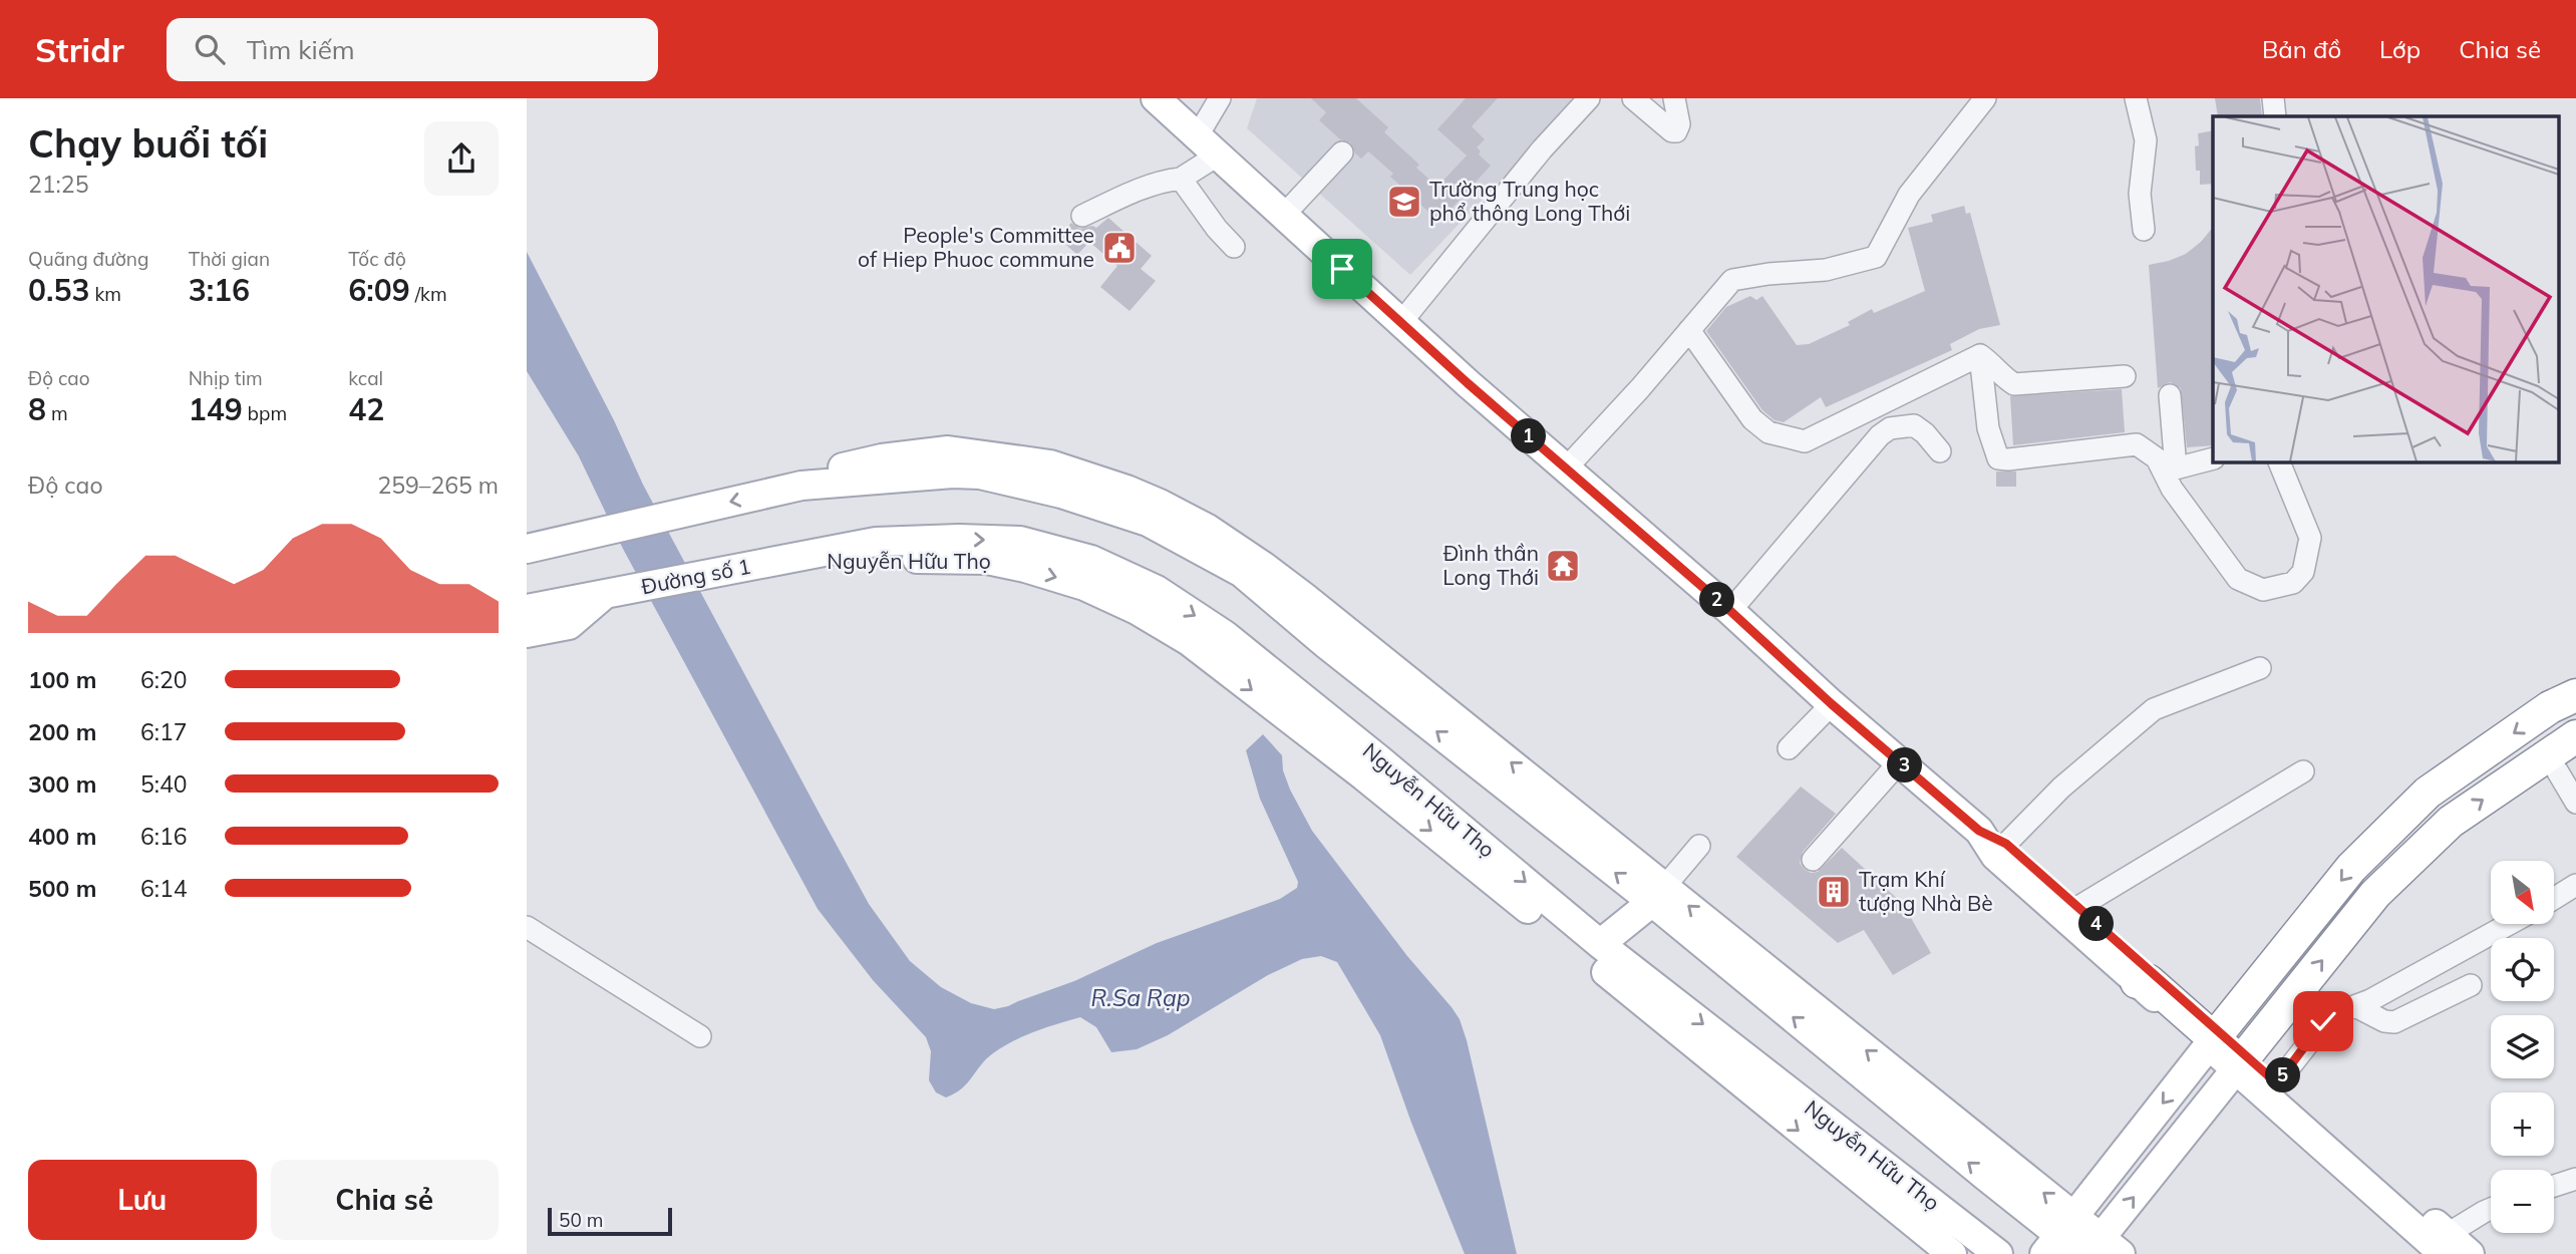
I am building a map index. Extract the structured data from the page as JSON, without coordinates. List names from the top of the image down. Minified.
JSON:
{"streets":{"main road":["Nguyễn Hữu Thọ","Đường số 1"]},"crossings":[["Nguyễn Hữu Thọ","Đường số 1"]],"water":["R.Sa Rạp"],"places":{"school or university":["Trường Trung học phổ thông Long Thới"],"public building":["People's Committee of Hiep Phuoc commune"],"temple":["Đình thần Long Thới"],"building":["Trạm Khí tượng Nhà Bè"]},"scale_bar":"50 m","north":"bottom right","page":{"header":"Stridr","search":"Tìm kiếm","nav":["Bản đồ","Lớp","Chia sẻ"],"heading":["Chạy buổi tối","21:25"],"stats":[["Quãng đường","0.53 km"],["Thời gian","3:16"],["Tốc độ","6:09 /km"],["Độ cao","8 m"],["Nhịp tim","149 bpm"],["kcal","42"]],"pins":["1","2","3","4","5"],"chart":["Độ cao","259–265 m"],"list":[{"name":"100 m","note":"6:20"},{"name":"200 m","note":"6:17"},{"name":"300 m","note":"5:40"},{"name":"400 m","note":"6:16"},{"name":"500 m","note":"6:14"}],"map_buttons":["+","−"],"buttons":["Lưu","Chia sẻ"],"scale":"50 m"}}
